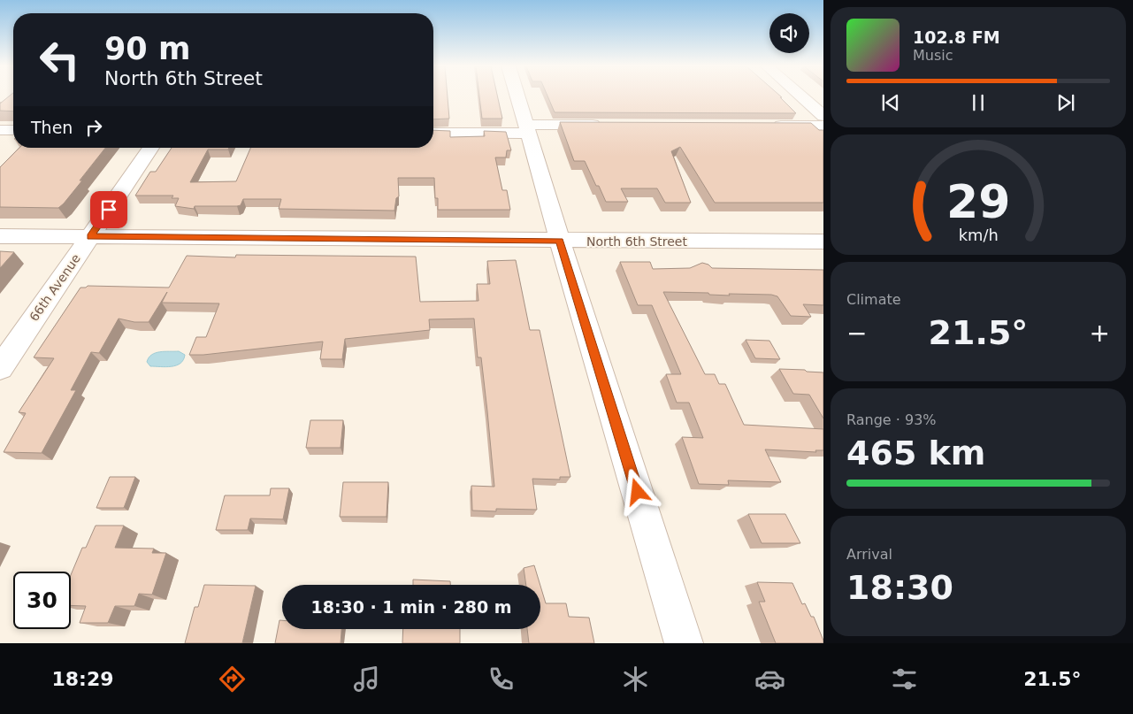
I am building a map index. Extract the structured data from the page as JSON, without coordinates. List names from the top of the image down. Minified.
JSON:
{"streets":{"street":["North 6th Street","66th Avenue"]},"crossings":[["North 6th Street","66th Avenue"]],"page":{"turn":["90 m","North 6th Street"],"song":["102.8 FM","Music"],"then":"Then","tile":["Climate",["Range · 93%","465 km"],["Arrival","18:30"]],"heat":["−","21.5°","+"],"limit":"30","trip":"18:30 · 1 min · 280 m","tabs":["18:29","21.5°"],"gauge":["29","km/h"]}}
